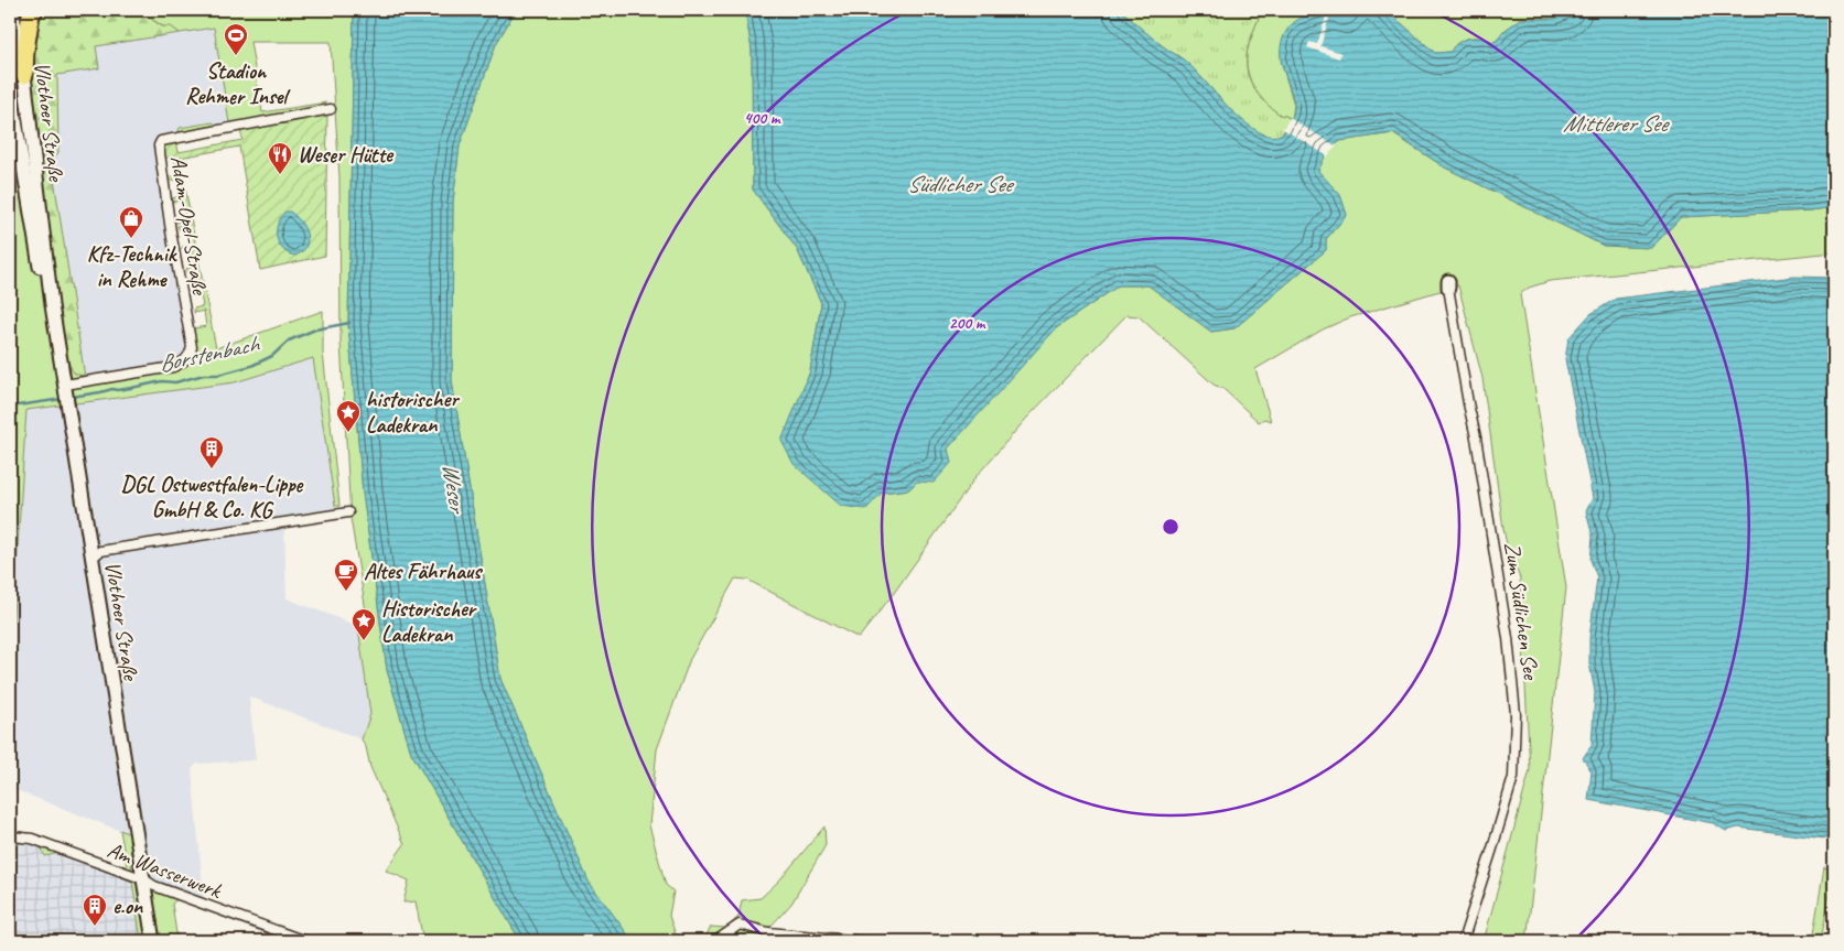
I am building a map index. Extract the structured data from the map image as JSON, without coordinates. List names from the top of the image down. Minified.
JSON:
{"streets":{"main road":["Vlothoer Straße"],"street":["Adam-Opel-Straße","Zum Südlichen See","Am Wasserwerk"]},"crossings":[["Vlothoer Straße","Adam-Opel-Straße"],["Vlothoer Straße","Am Wasserwerk"]],"water":["Mittlerer See","Südlicher See","Borstenbach","Weser"],"places":{"sports":["Stadion Rehmer Insel"],"restaurant":["Weser Hütte"],"shop":["Kfz-Technik in Rehme"],"place":["historischer Ladekran","Historischer Ladekran"],"building":["DGL Ostwestfalen-Lippe GmbH & Co. KG","e.on"],"cafe":["Altes Fährhaus"]},"rings":["400 m","200 m"]}
